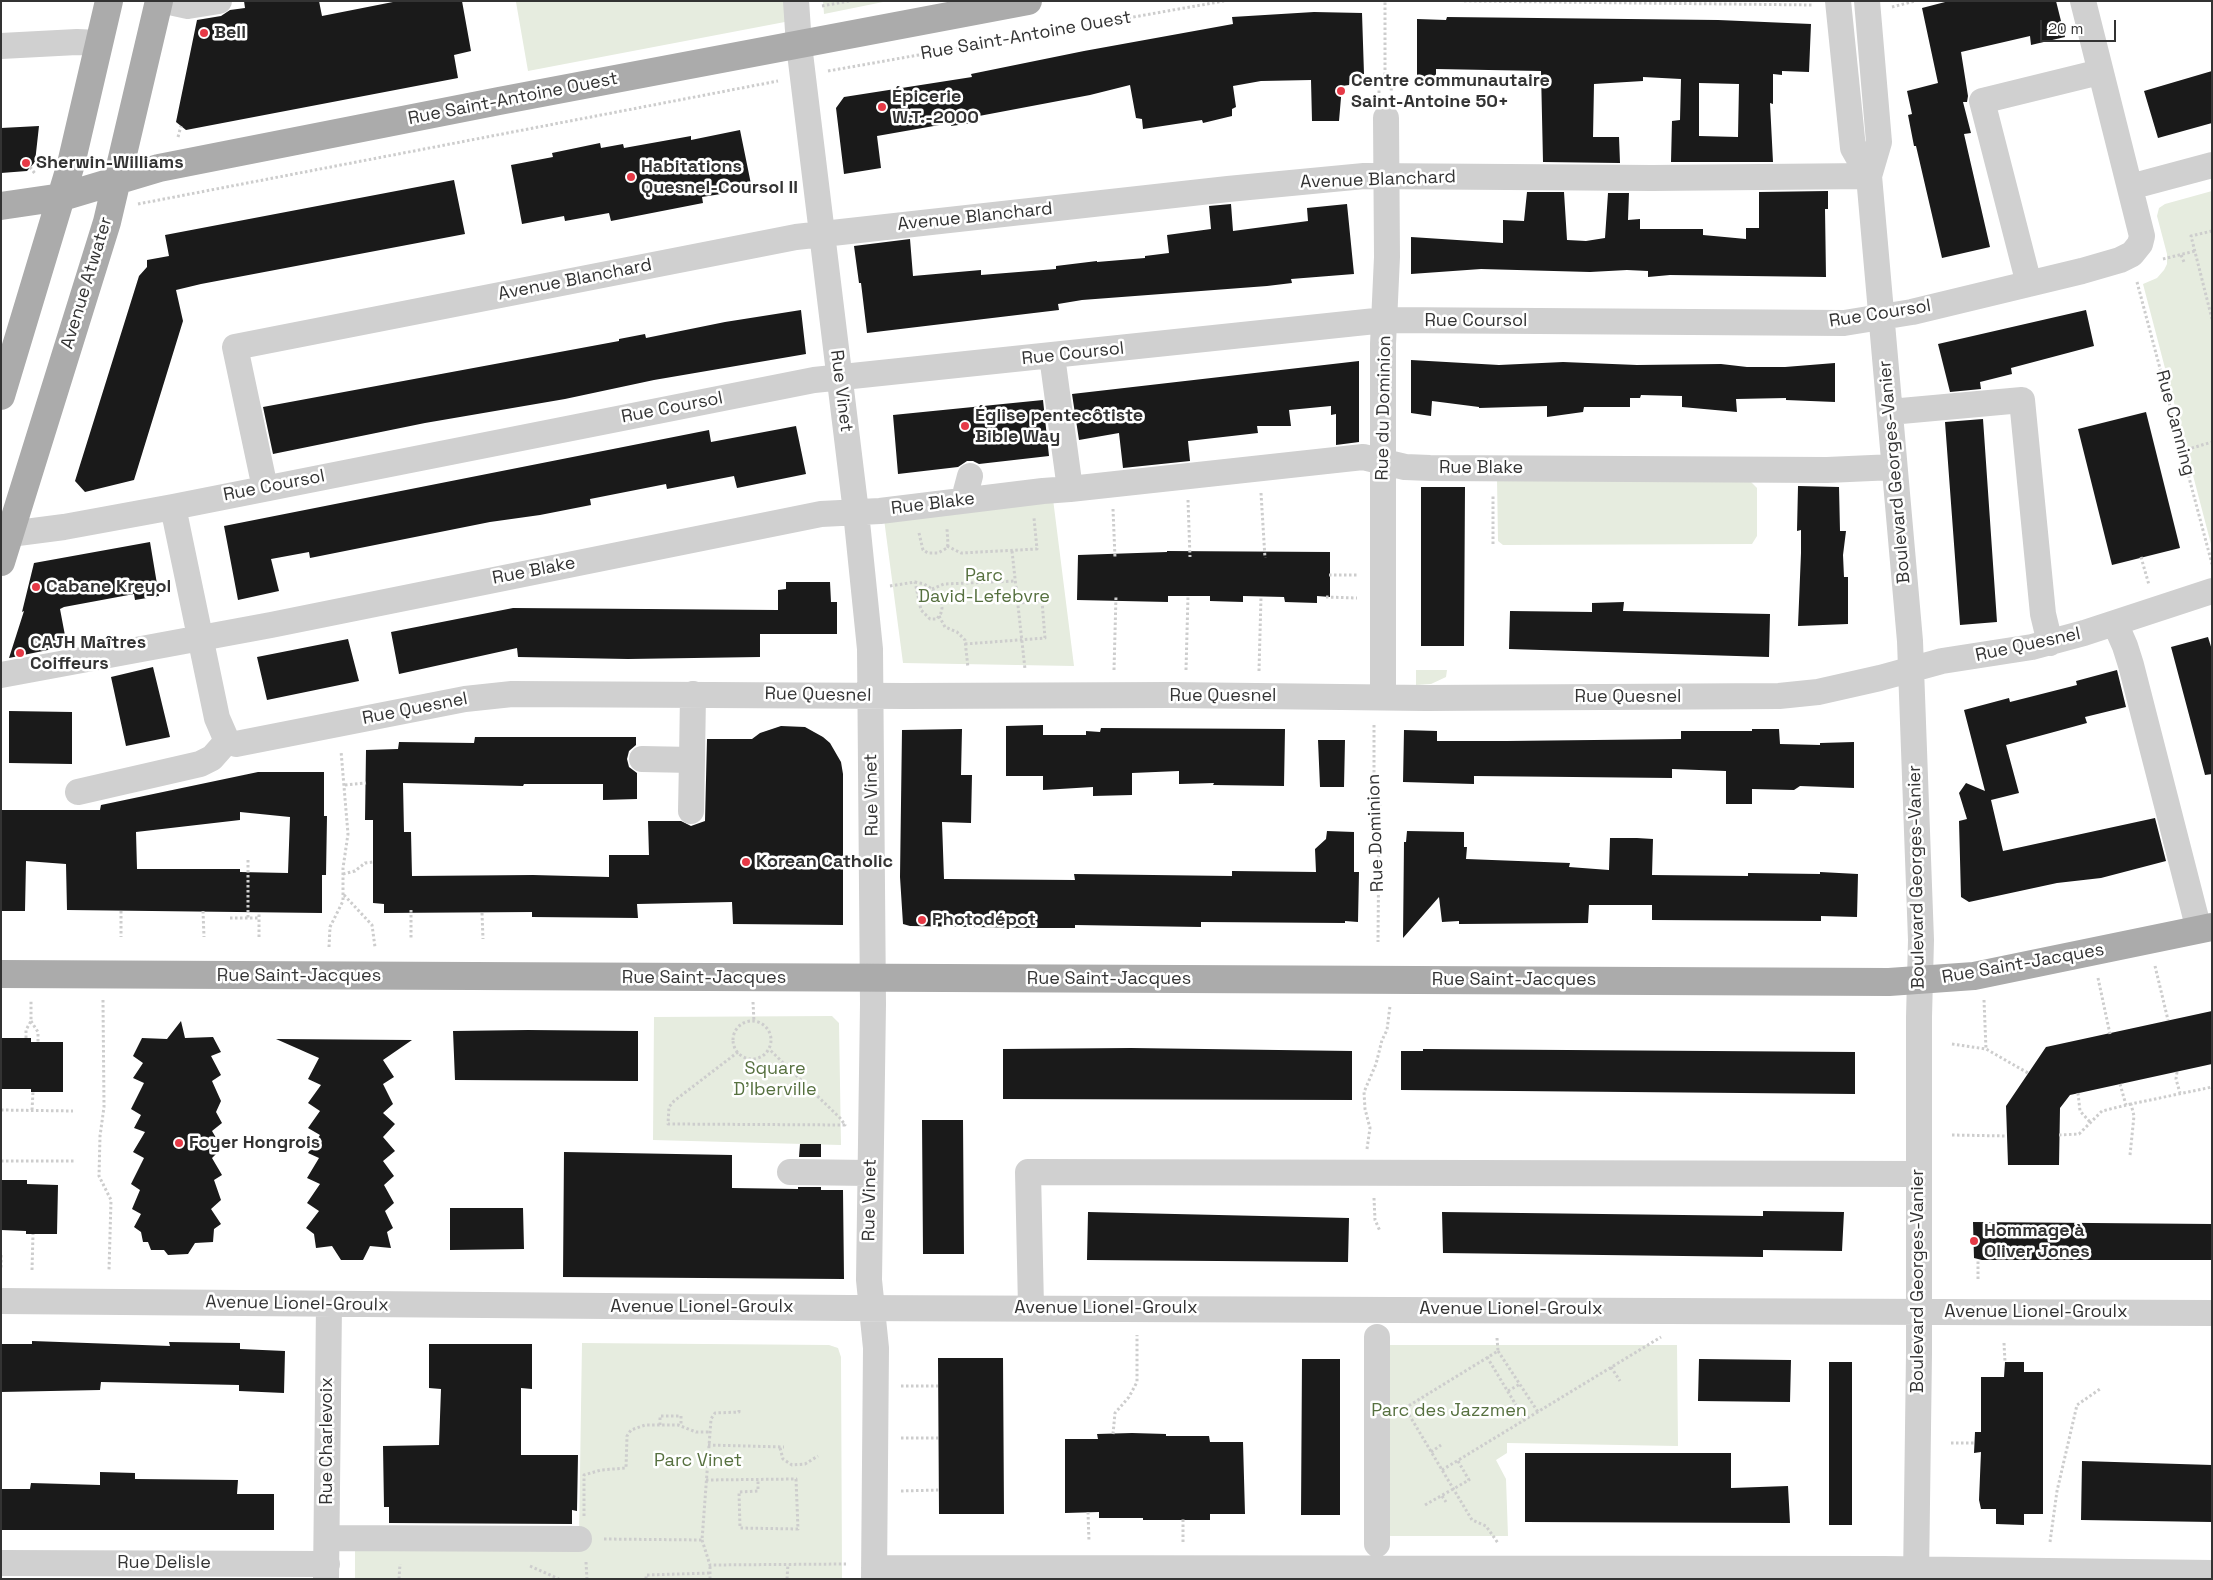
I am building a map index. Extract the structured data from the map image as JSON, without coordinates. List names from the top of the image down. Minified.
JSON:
{"streets":{"main road":["Rue Saint-Antoine Ouest","Avenue Atwater","Rue Saint-Jacques"],"street":["Avenue Blanchard","Rue Coursol","Rue Vinet","Rue du Dominion","Rue Blake","Boulevard Georges-Vanier","Rue Quesnel","Avenue Lionel-Groulx","Rue Charlevoix","Rue Delisle"],"path":["Rue Canning","Rue Dominion"]},"crossings":[["Rue Saint-Antoine Ouest","Avenue Atwater"],["Rue Saint-Antoine Ouest","Rue Vinet"],["Avenue Blanchard","Rue Coursol"],["Avenue Blanchard","Rue Vinet"],["Avenue Blanchard","Rue du Dominion"],["Avenue Blanchard","Boulevard Georges-Vanier"],["Avenue Atwater","Rue Coursol"],["Rue Coursol","Rue Vinet"],["Rue Coursol","Rue du Dominion"],["Rue Coursol","Boulevard Georges-Vanier"],["Rue Vinet","Rue Blake"],["Rue Vinet","Rue Quesnel"],["Rue Vinet","Rue Saint-Jacques"],["Rue Vinet","Avenue Lionel-Groulx"],["Rue du Dominion","Rue Blake"],["Rue du Dominion","Rue Quesnel"],["Rue Blake","Boulevard Georges-Vanier"],["Boulevard Georges-Vanier","Rue Quesnel"],["Boulevard Georges-Vanier","Rue Saint-Jacques"],["Boulevard Georges-Vanier","Avenue Lionel-Groulx"],["Avenue Lionel-Groulx","Rue Charlevoix"],["Rue Charlevoix","Rue Delisle"]],"parks":["Parc David-Lefebvre","Square D'Iberville","Parc des Jazzmen","Parc Vinet"],"places":["Bell","Centre communautaire Saint-Antoine 50+","Épicerie W.T.-2000","Sherwin-Williams","Habitations Quesnel-Coursol II","Église pentecôtiste Bible Way","Cabane Kreyol","CAJH Maîtres Coiffeurs","Korean Catholic","Photodépot","Foyer Hongrois","Hommage à Oliver Jones"],"scale_bar":"20 m"}
